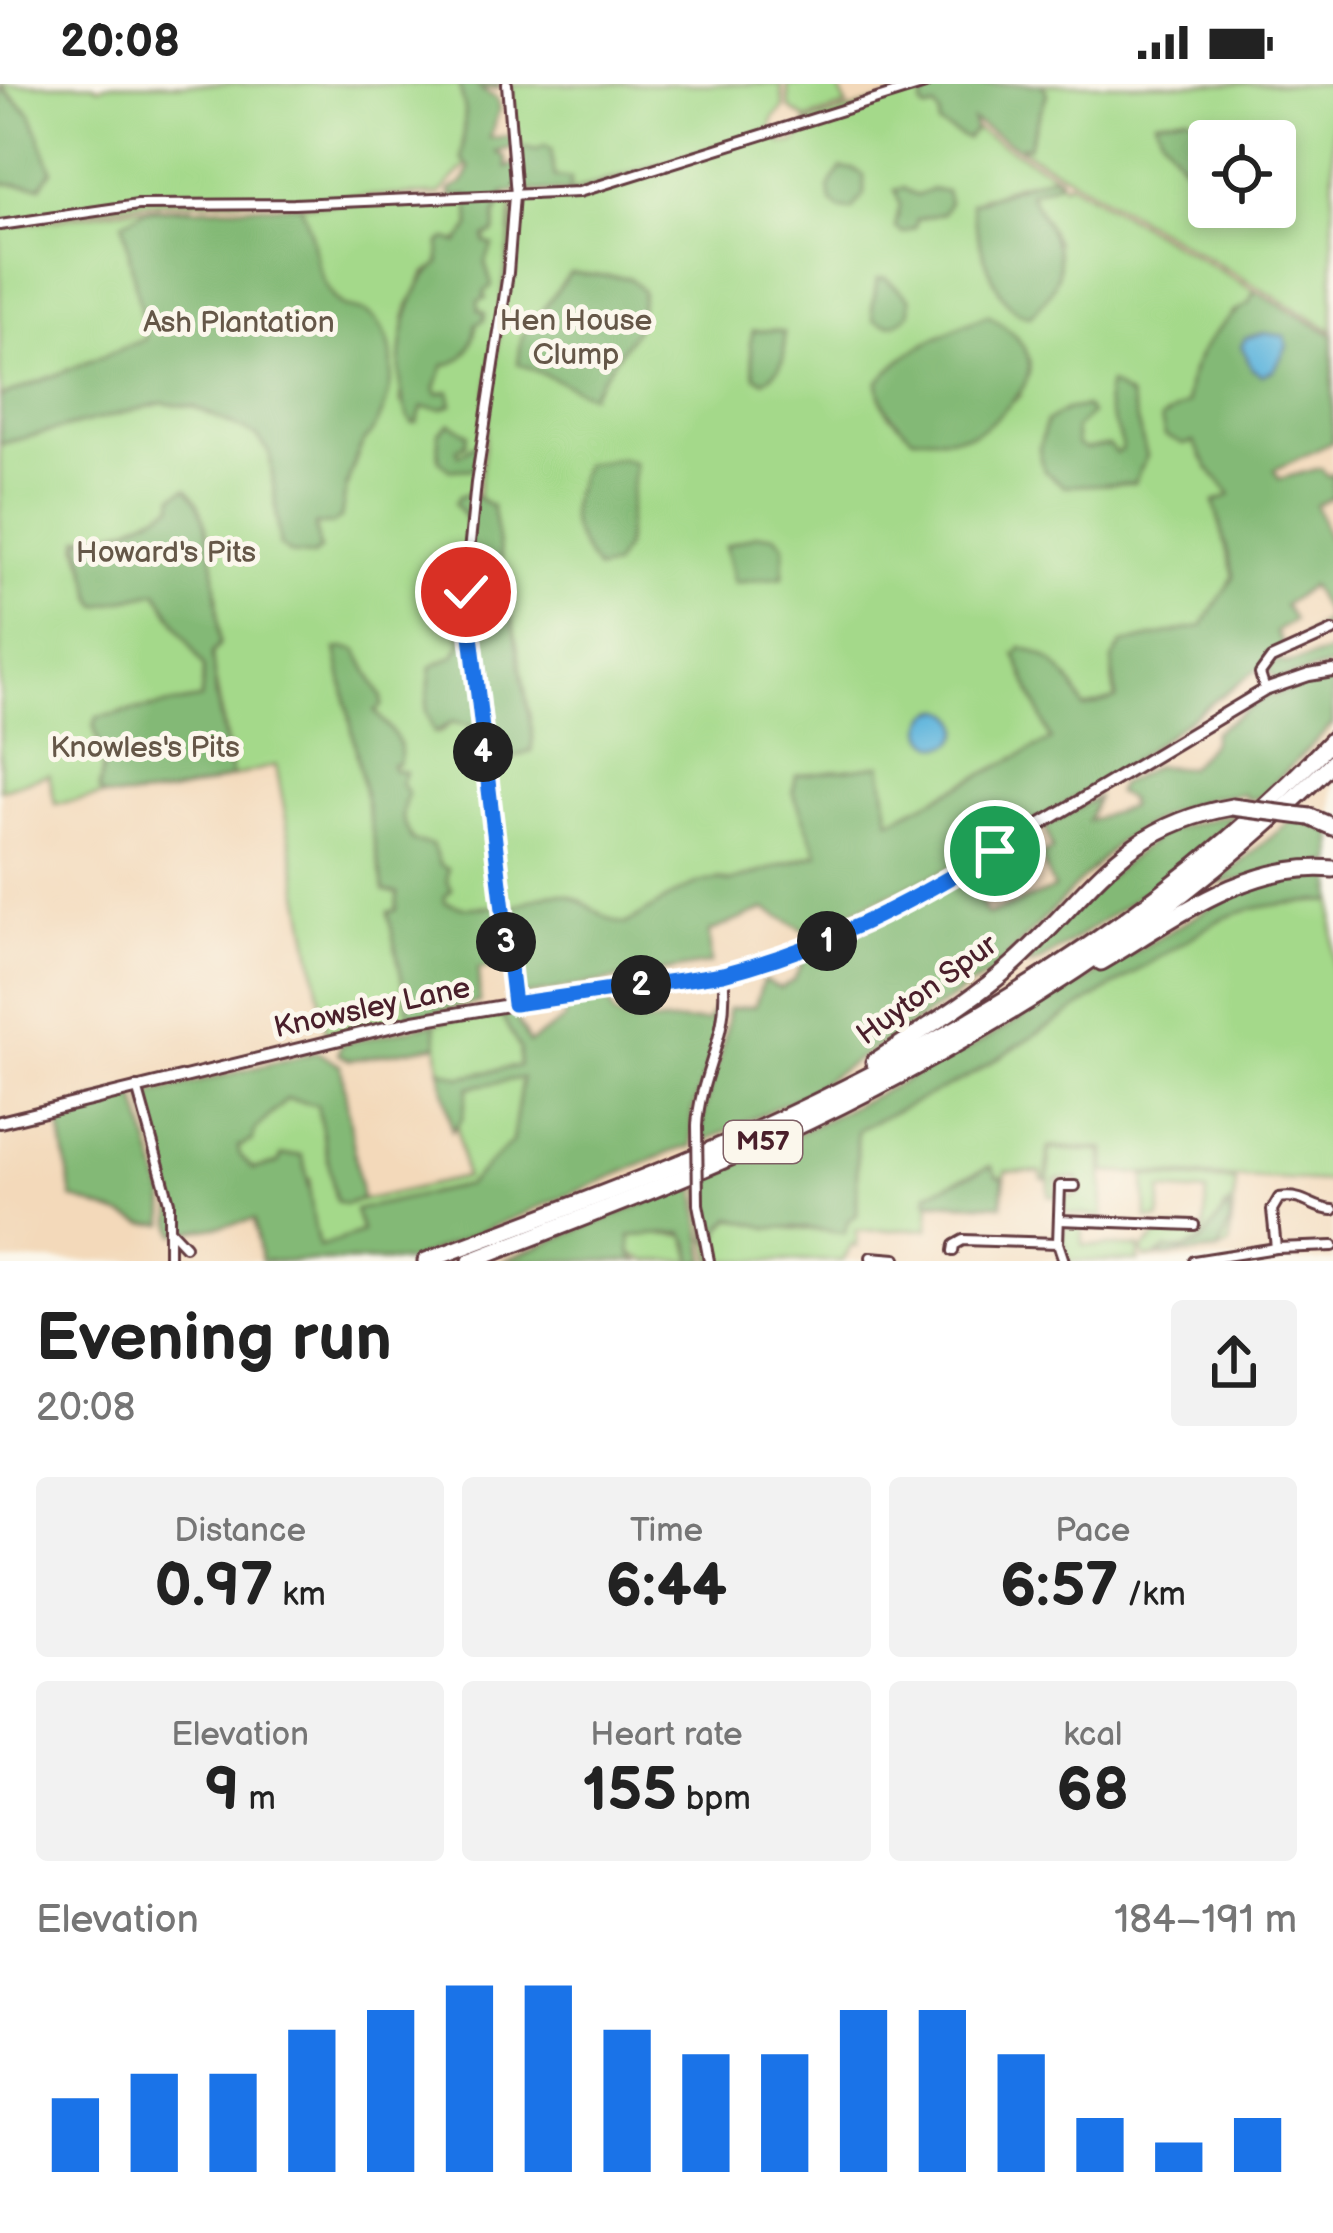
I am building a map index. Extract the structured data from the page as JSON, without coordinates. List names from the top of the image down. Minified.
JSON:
{"streets":{"highway":["Huyton Spur","M57"],"main road":["Knowsley Lane"]},"crossings":[["Huyton Spur","M57"]],"parks":["Hen House Clump","Ash Plantation","Howard's Pits","Knowles's Pits"],"page":{"status":"20:08","pins":["4","1","3","2"],"heading":["Evening run","20:08"],"stats":[["Distance","0.97 km"],["Time","6:44"],["Pace","6:57 /km"],["Elevation","9 m"],["Heart rate","155 bpm"],["kcal","68"]],"chart":["Elevation","184–191 m"]}}
